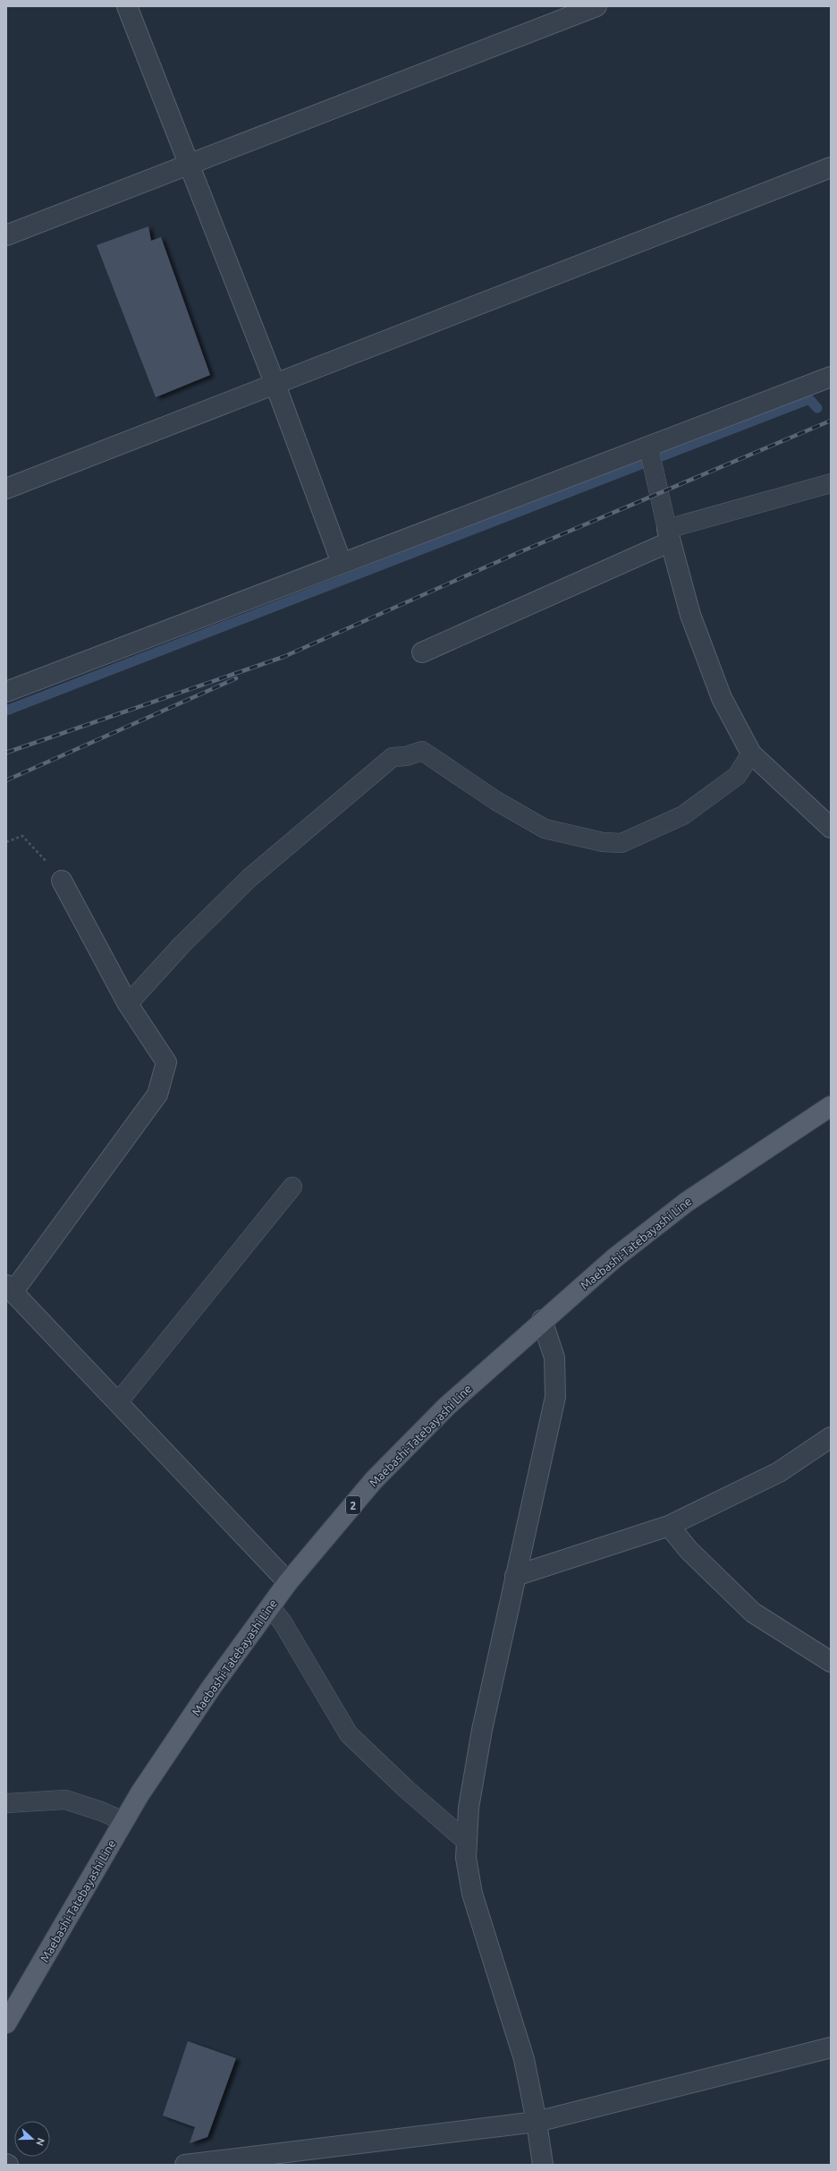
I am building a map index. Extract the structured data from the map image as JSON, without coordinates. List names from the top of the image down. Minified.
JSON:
{"streets":{"main road":["Maebashi-Tatebayashi Line","2"]},"north":"right"}
